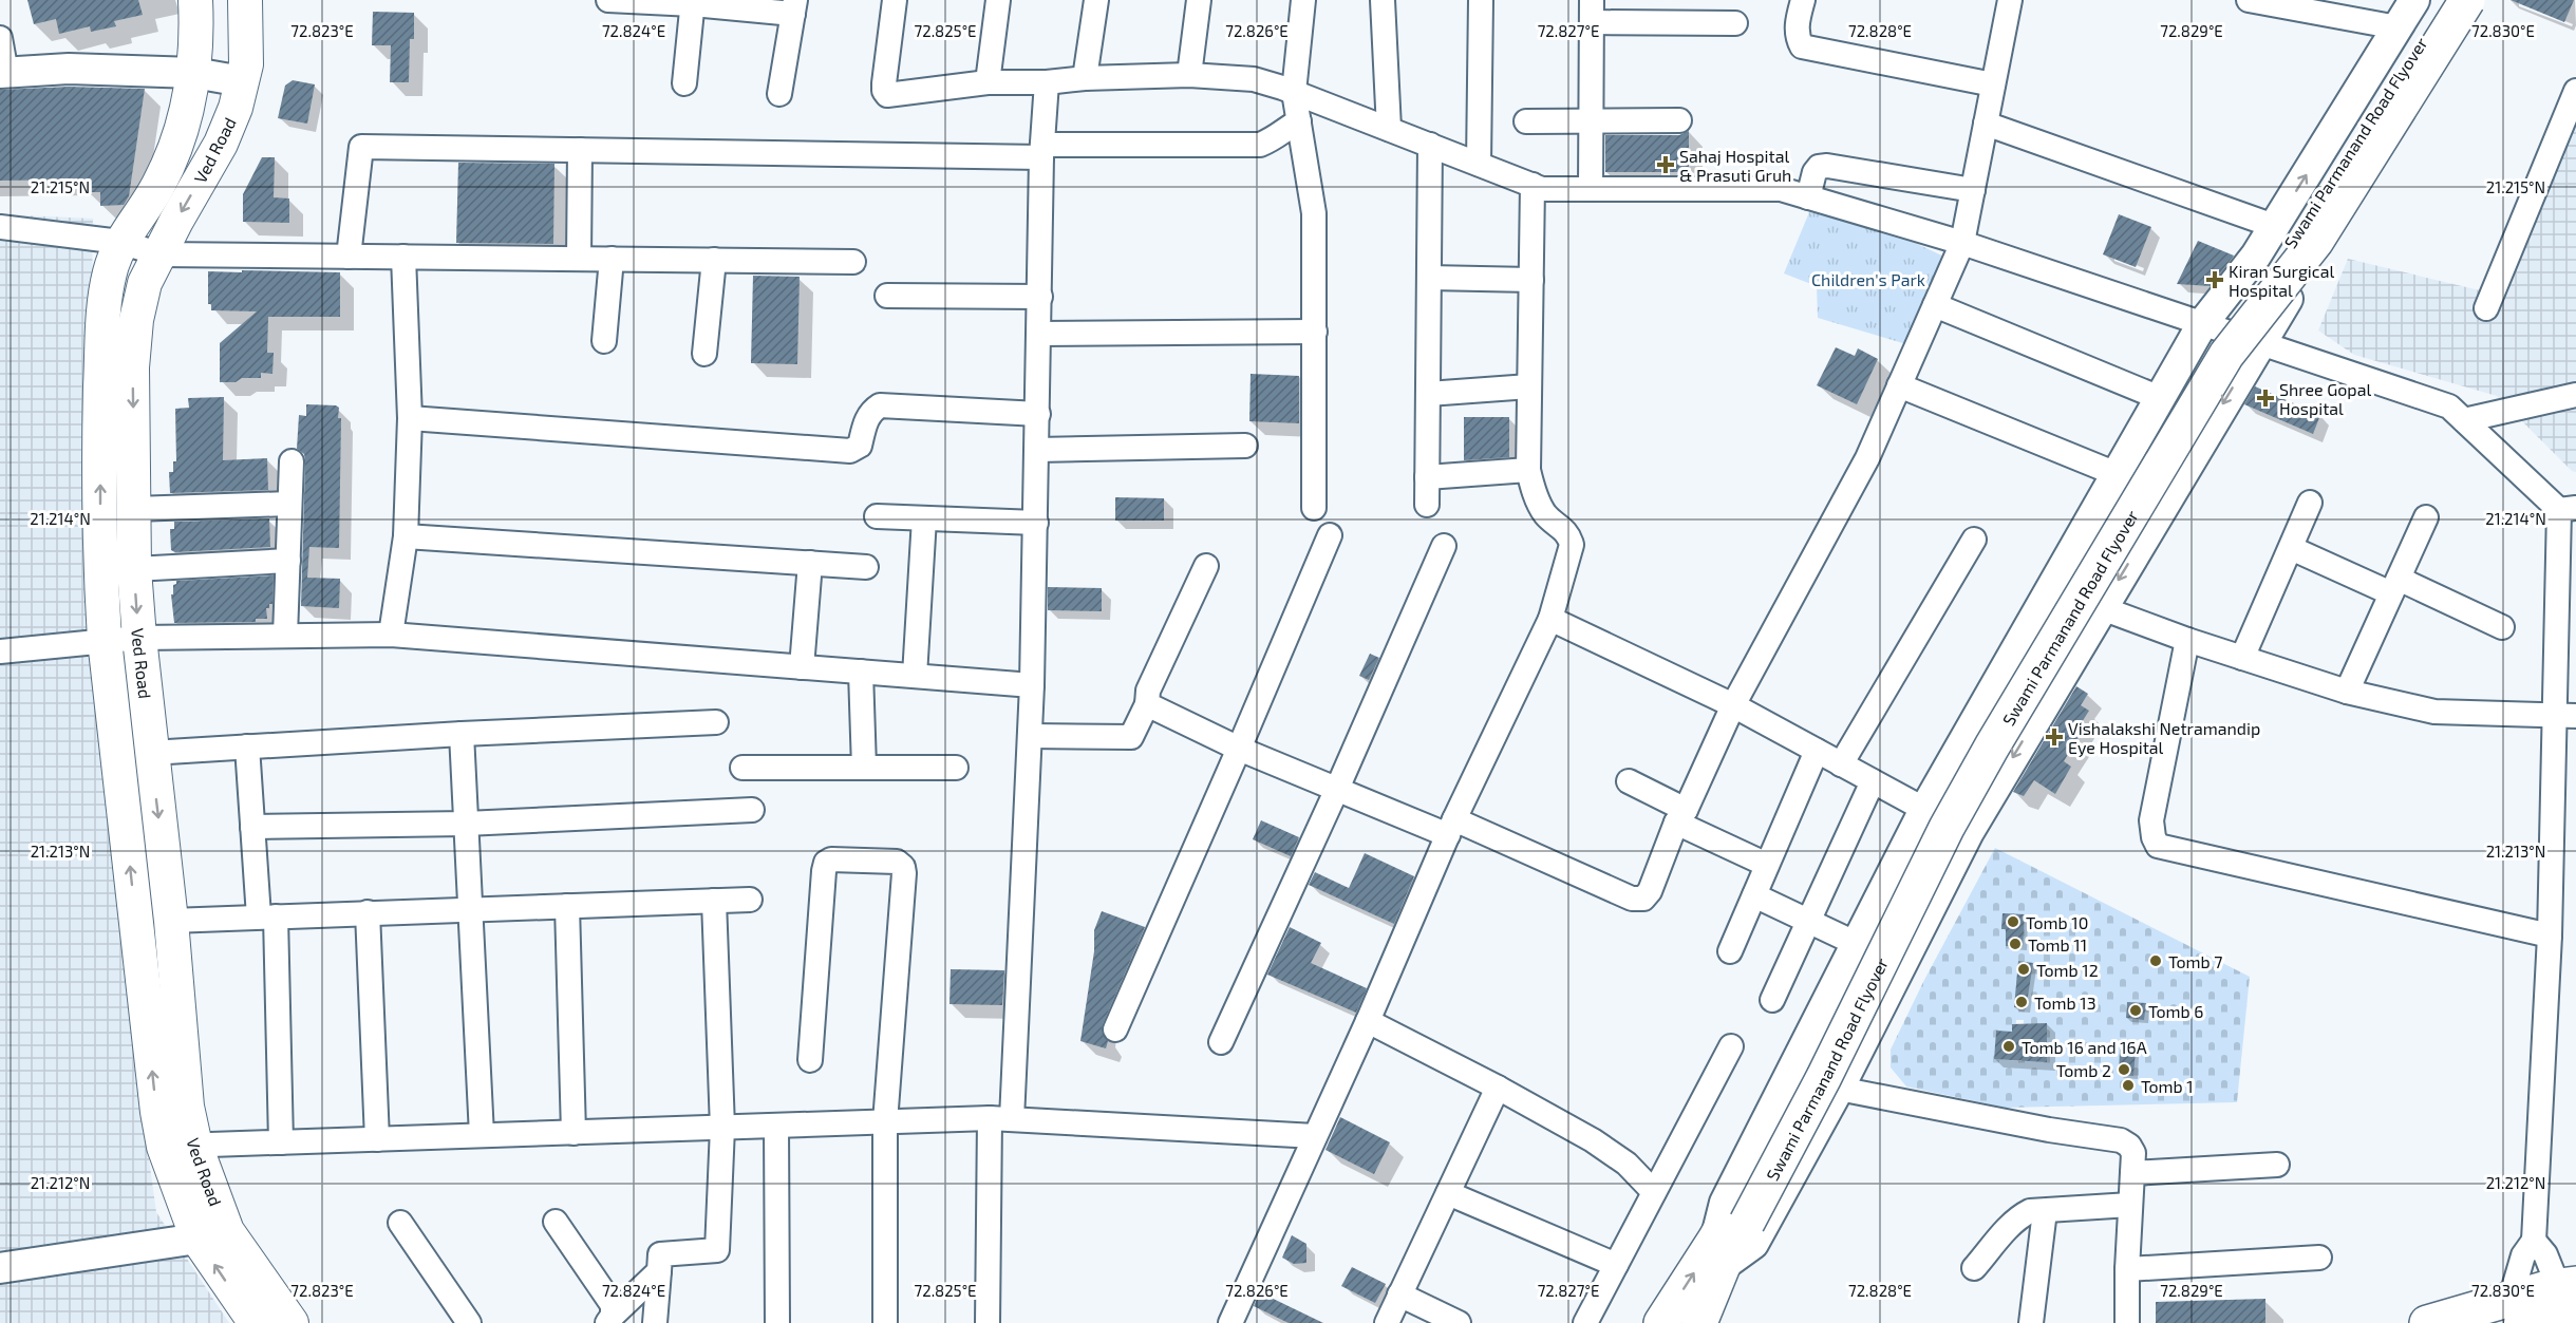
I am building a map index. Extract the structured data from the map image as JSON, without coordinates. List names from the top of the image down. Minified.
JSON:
{"streets":{"highway":["Swami Parmanand Road Flyover"],"main road":["Ved Road"]},"parks":["Children's Park"],"places":{"health":["Sahaj Hospital & Prasuti Gruh","Kiran Surgical Hospital","Shree Gopal Hospital","Vishalakshi Netramandip Eye Hospital"],"other":["Tomb 10","Tomb 11","Tomb 7","Tomb 12","Tomb 13","Tomb 6","Tomb 16 and 16A","Tomb 2","Tomb 1"]},"coordinates":["72.823°E","72.824°E","72.825°E","72.826°E","72.827°E","72.828°E","72.829°E","72.830°E","21.215°N","21.214°N","21.213°N","21.212°N"]}
